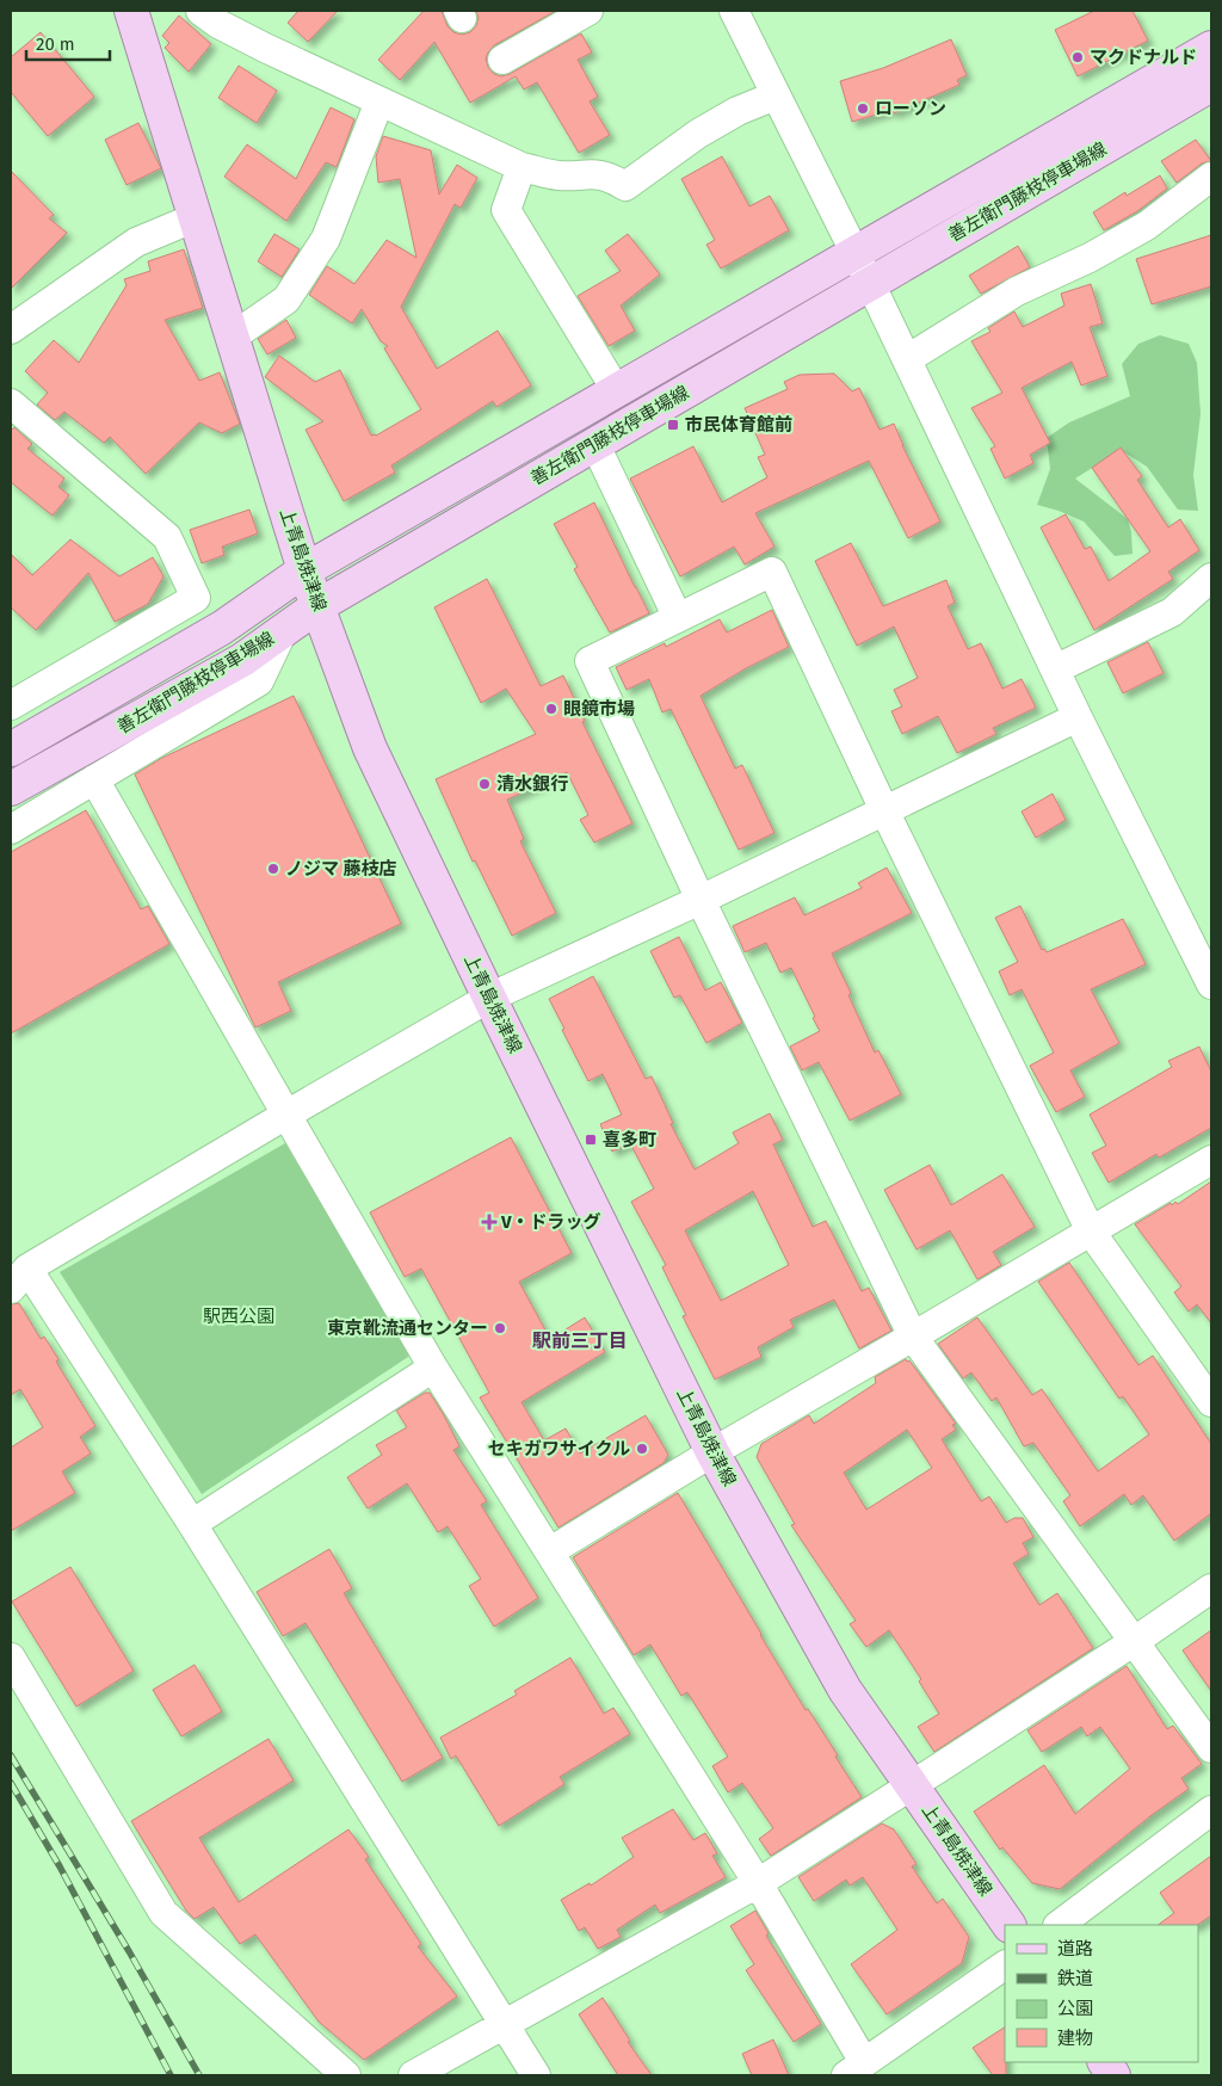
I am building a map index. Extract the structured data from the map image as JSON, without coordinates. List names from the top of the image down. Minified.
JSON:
{"streets":{"main road":["善左衛門藤枝停車場線","上青島焼津線"]},"crossings":[["善左衛門藤枝停車場線","上青島焼津線"]],"districts":["駅前三丁目"],"parks":["駅西公園"],"places":{"other":["マクドナルド","ローソン","眼鏡市場","清水銀行","ノジマ 藤枝店","東京靴流通センター","セキガワサイクル"],"transit":["市民体育館前","喜多町"],"health":["V・ドラッグ"]},"legend":["道路","鉄道","公園","建物"],"scale_bar":"20 m"}
